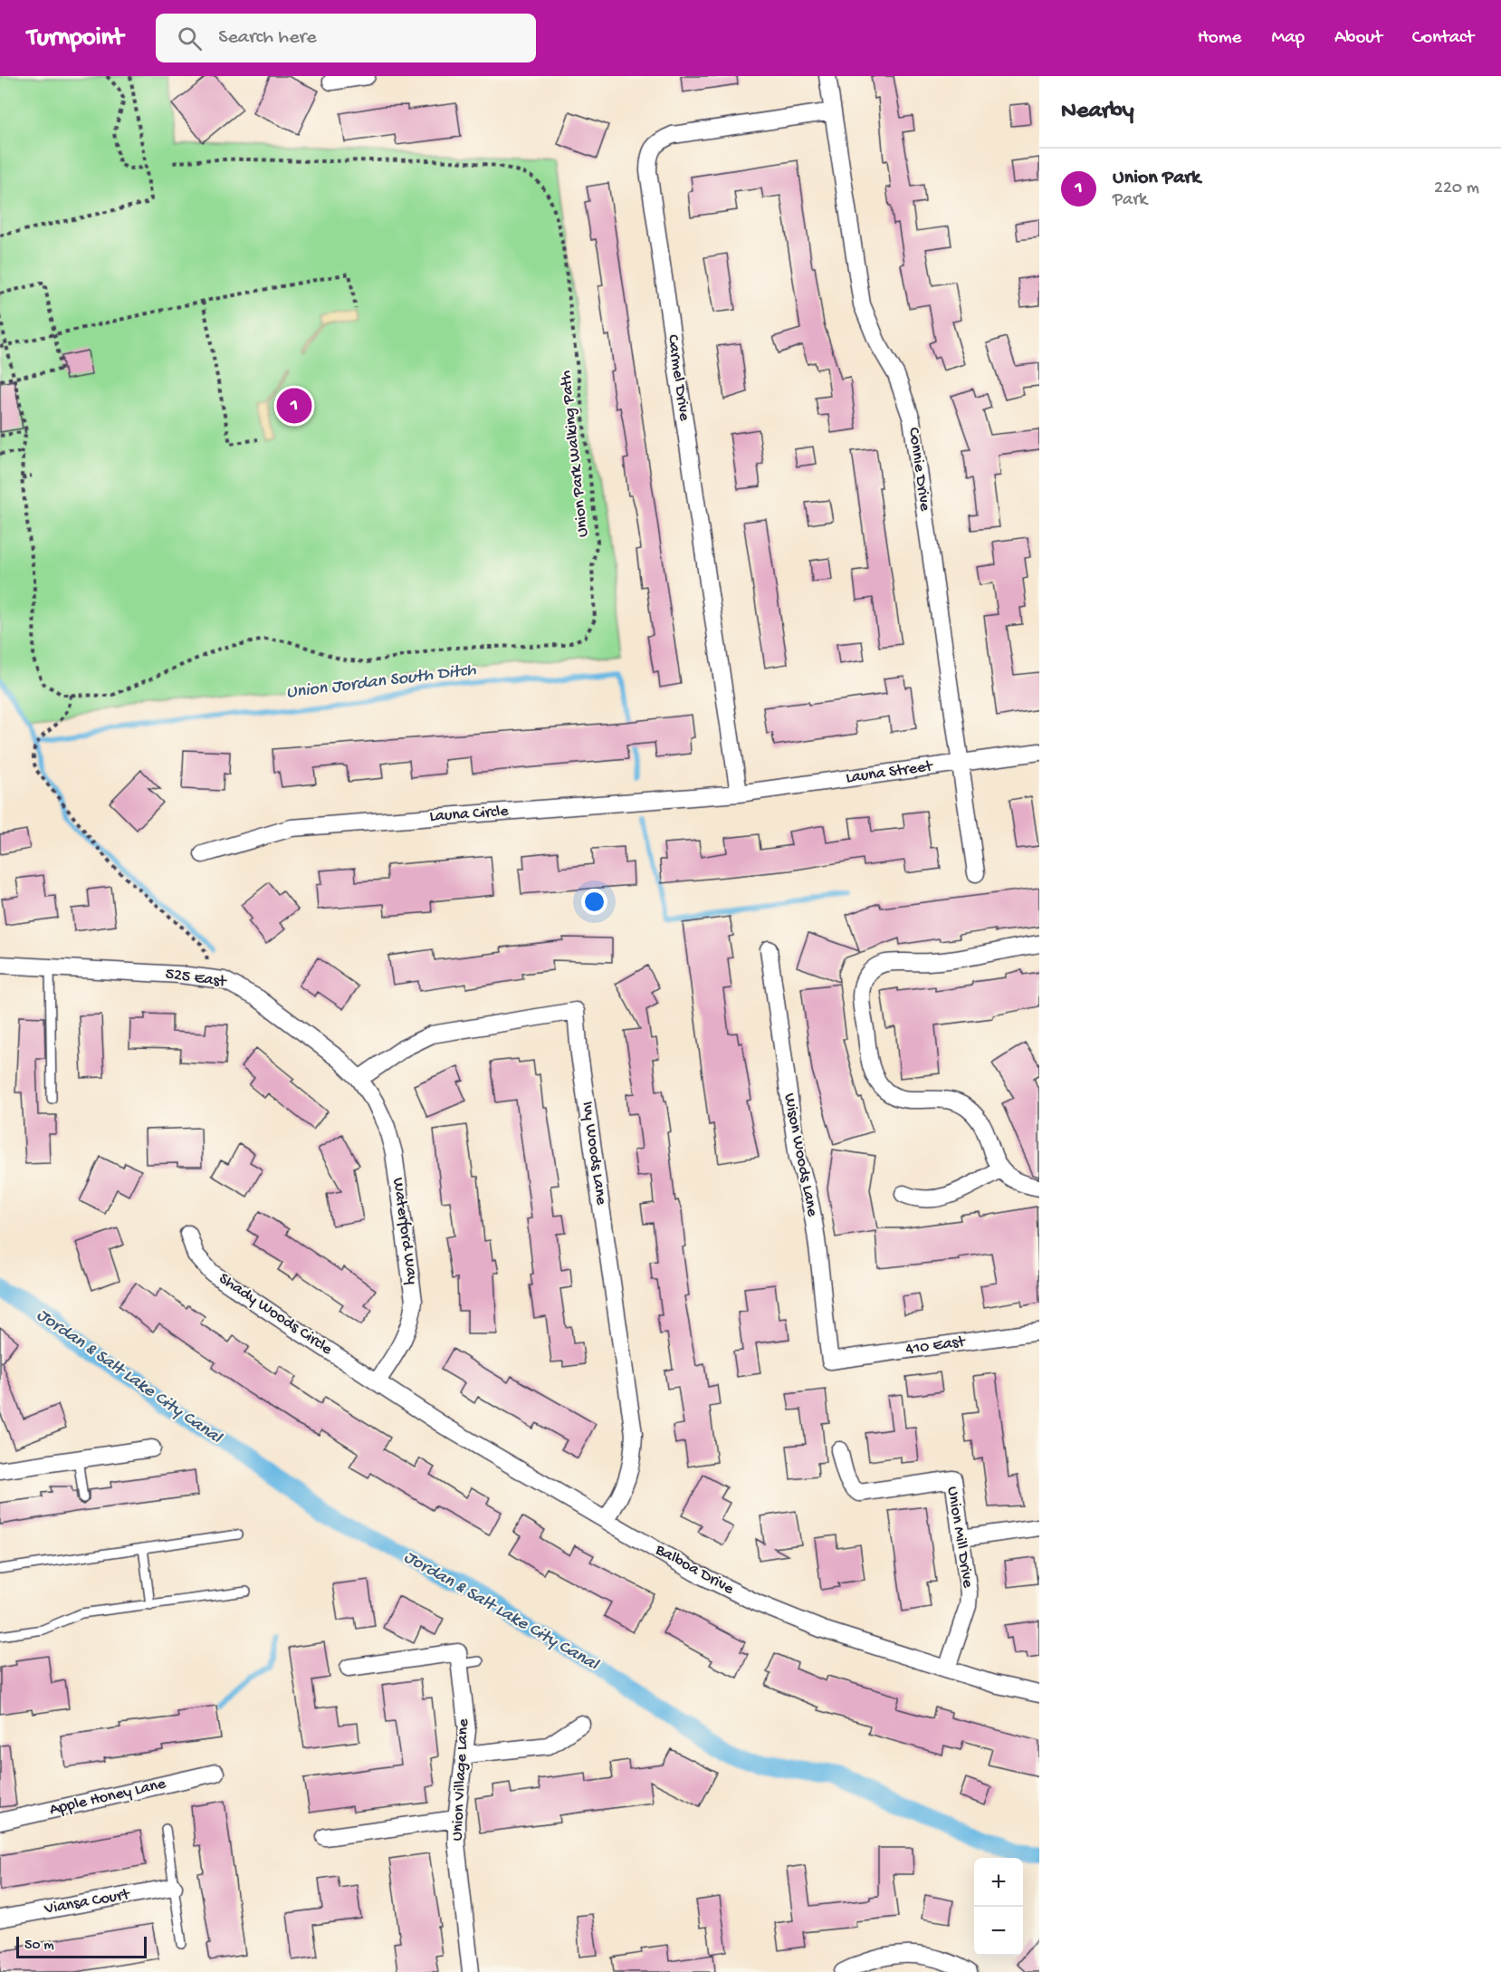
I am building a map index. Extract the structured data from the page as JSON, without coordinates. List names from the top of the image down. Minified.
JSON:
{"streets":{"street":["Carmel Drive","Connie Drive","Launa Street","Launa Circle","525 East","Ivy Woods Lane","Wison Woods Lane","Waterford Way","Shady Woods Circle","410 East","Union Mill Drive","Balboa Drive","Union Village Lane","Apple Honey Lane","Viansa Court"],"path":["Union Park Walking Path"]},"crossings":[["Carmel Drive","Connie Drive"],["Carmel Drive","Launa Street"],["Carmel Drive","Launa Circle"],["Connie Drive","Launa Street"],["Launa Street","Launa Circle"],["525 East","Ivy Woods Lane"],["525 East","Waterford Way"],["Ivy Woods Lane","Waterford Way"],["Ivy Woods Lane","Balboa Drive"],["Wison Woods Lane","410 East"],["Waterford Way","Shady Woods Circle"],["Waterford Way","Balboa Drive"],["Shady Woods Circle","Balboa Drive"],["Union Mill Drive","Balboa Drive"]],"water":["Union Jordan South Ditch","Jordan & Salt Lake City Canal"],"scale_bar":"50 m","page":{"header":"Turnpoint","search":"Search here","nav":["Home","Map","About","Contact"],"heading":"Nearby","list":[{"mark":"1","name":"Union Park","note":"Park","value":"220 m"}],"pins":"1","map_buttons":["+","−"],"scale":"50 m"}}
